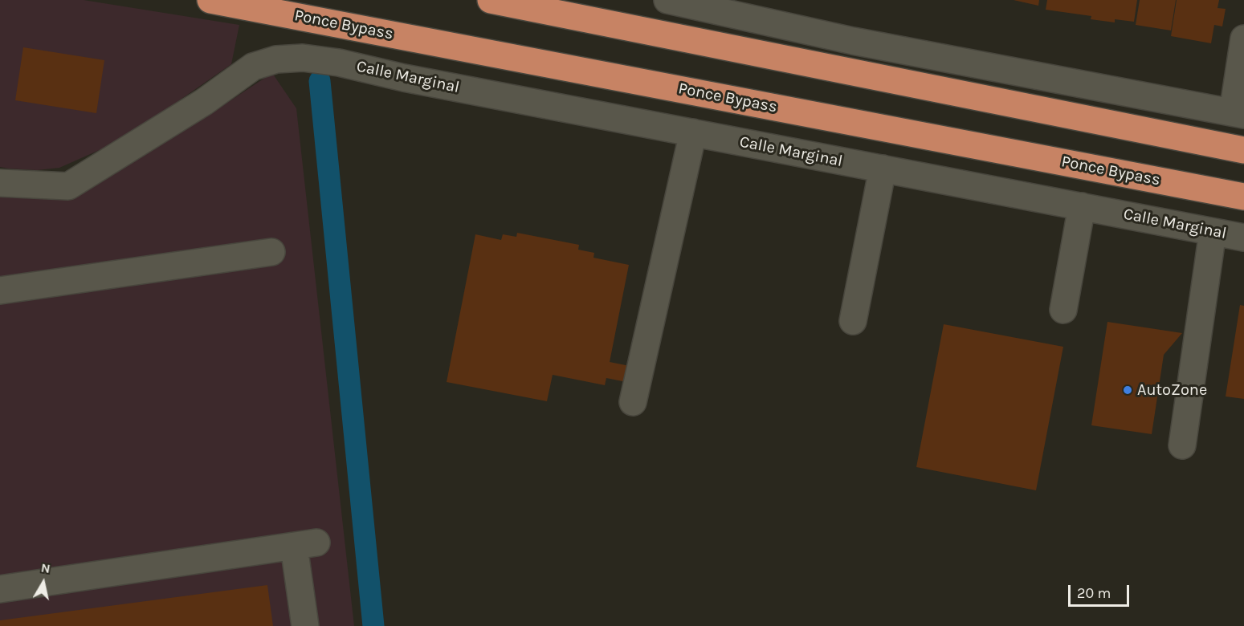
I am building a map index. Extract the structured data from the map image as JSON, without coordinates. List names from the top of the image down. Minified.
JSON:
{"streets":{"highway":["Ponce Bypass"],"street":["Calle Marginal"]},"places":["AutoZone"],"scale_bar":"20 m","north":"top"}
